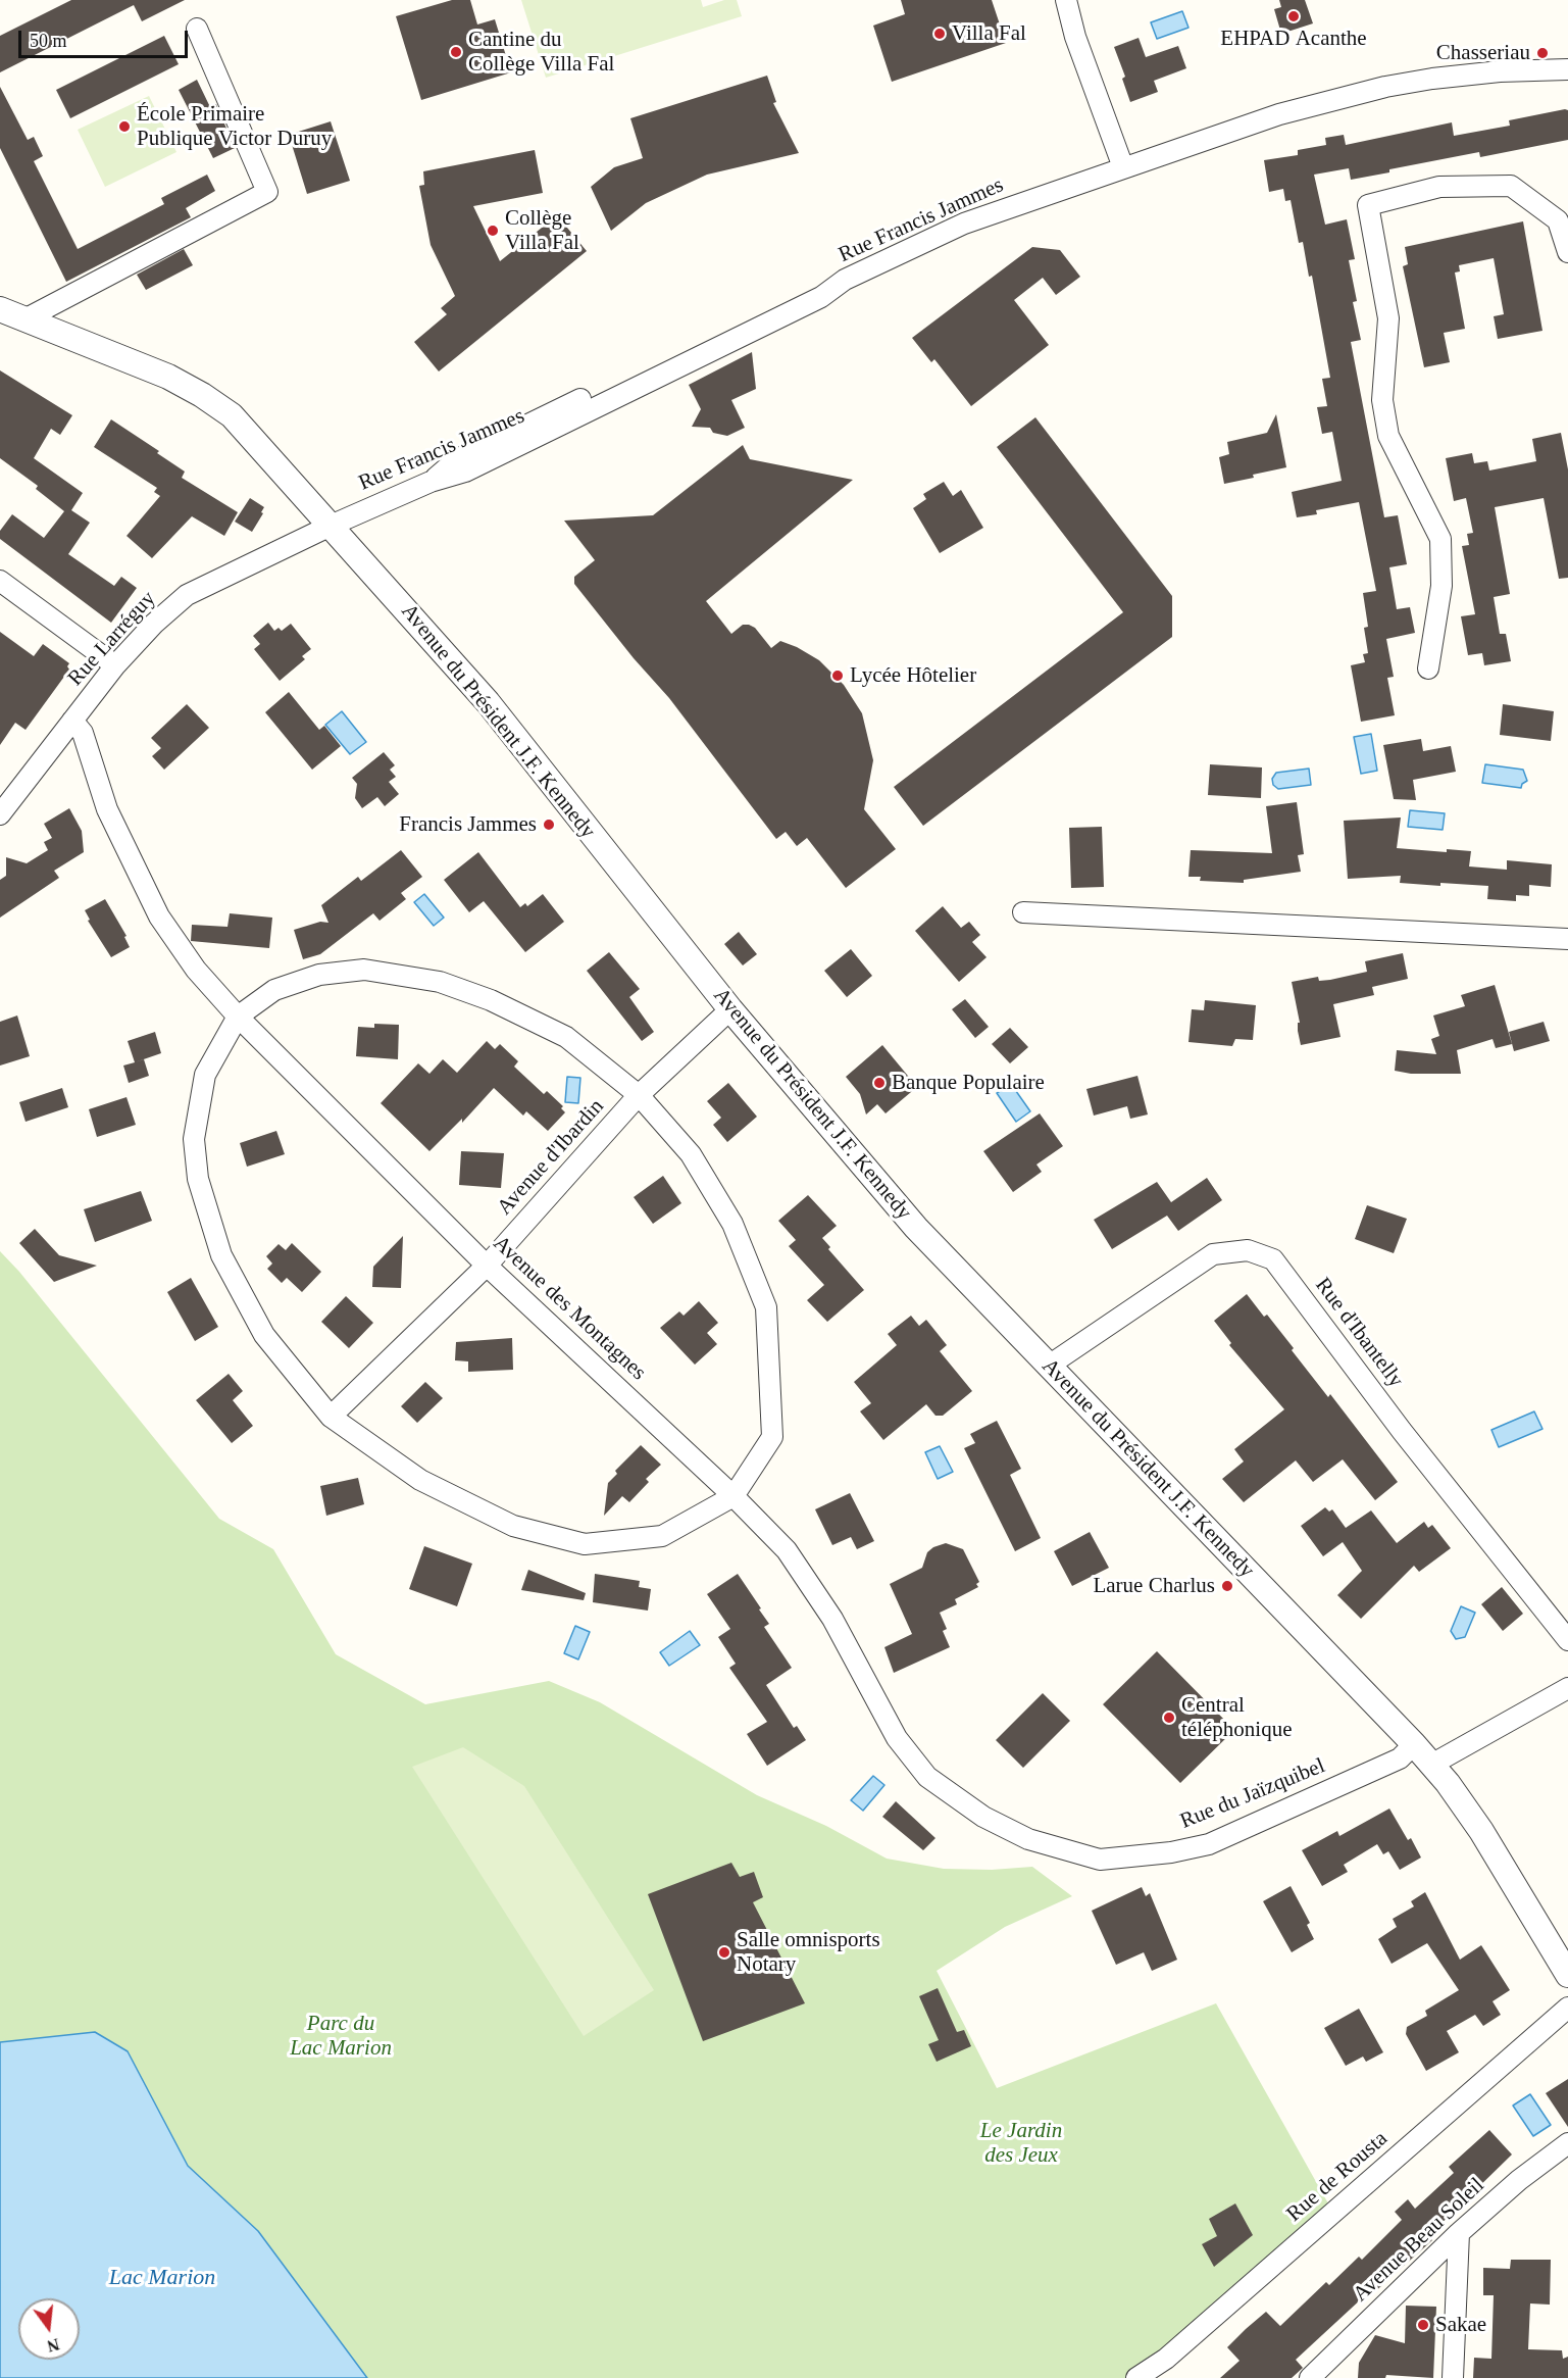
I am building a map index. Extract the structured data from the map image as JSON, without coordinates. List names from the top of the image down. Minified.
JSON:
{"streets":{"street":["Rue Francis Jammes","Rue Larréguy","Avenue du Président J.F. Kennedy","Avenue d'Ibardin","Avenue des Montagnes","Rue d'Ibantelly","Rue du Jaïzquibel","Rue de Rousta","Avenue Beau Soleil"]},"crossings":[["Rue Francis Jammes","Rue Larréguy"],["Rue Francis Jammes","Avenue du Président J.F. Kennedy"],["Rue Larréguy","Avenue du Président J.F. Kennedy"],["Rue Larréguy","Avenue des Montagnes"],["Avenue du Président J.F. Kennedy","Avenue d'Ibardin"],["Avenue du Président J.F. Kennedy","Rue d'Ibantelly"],["Avenue du Président J.F. Kennedy","Rue du Jaïzquibel"],["Avenue d'Ibardin","Avenue des Montagnes"],["Avenue des Montagnes","Rue du Jaïzquibel"]],"water":["Lac Marion"],"parks":["Parc du Lac Marion","Le Jardin des Jeux"],"places":["EHPAD Acanthe","Villa Fal","Cantine du Collège Villa Fal","Chasseriau","École Primaire Publique Victor Duruy","Collège Villa Fal","Lycée Hôtelier","Francis Jammes","Banque Populaire","Larue Charlus","Central téléphonique","Salle omnisports Notary","Sakae"],"scale_bar":"50 m","north":"bottom"}
